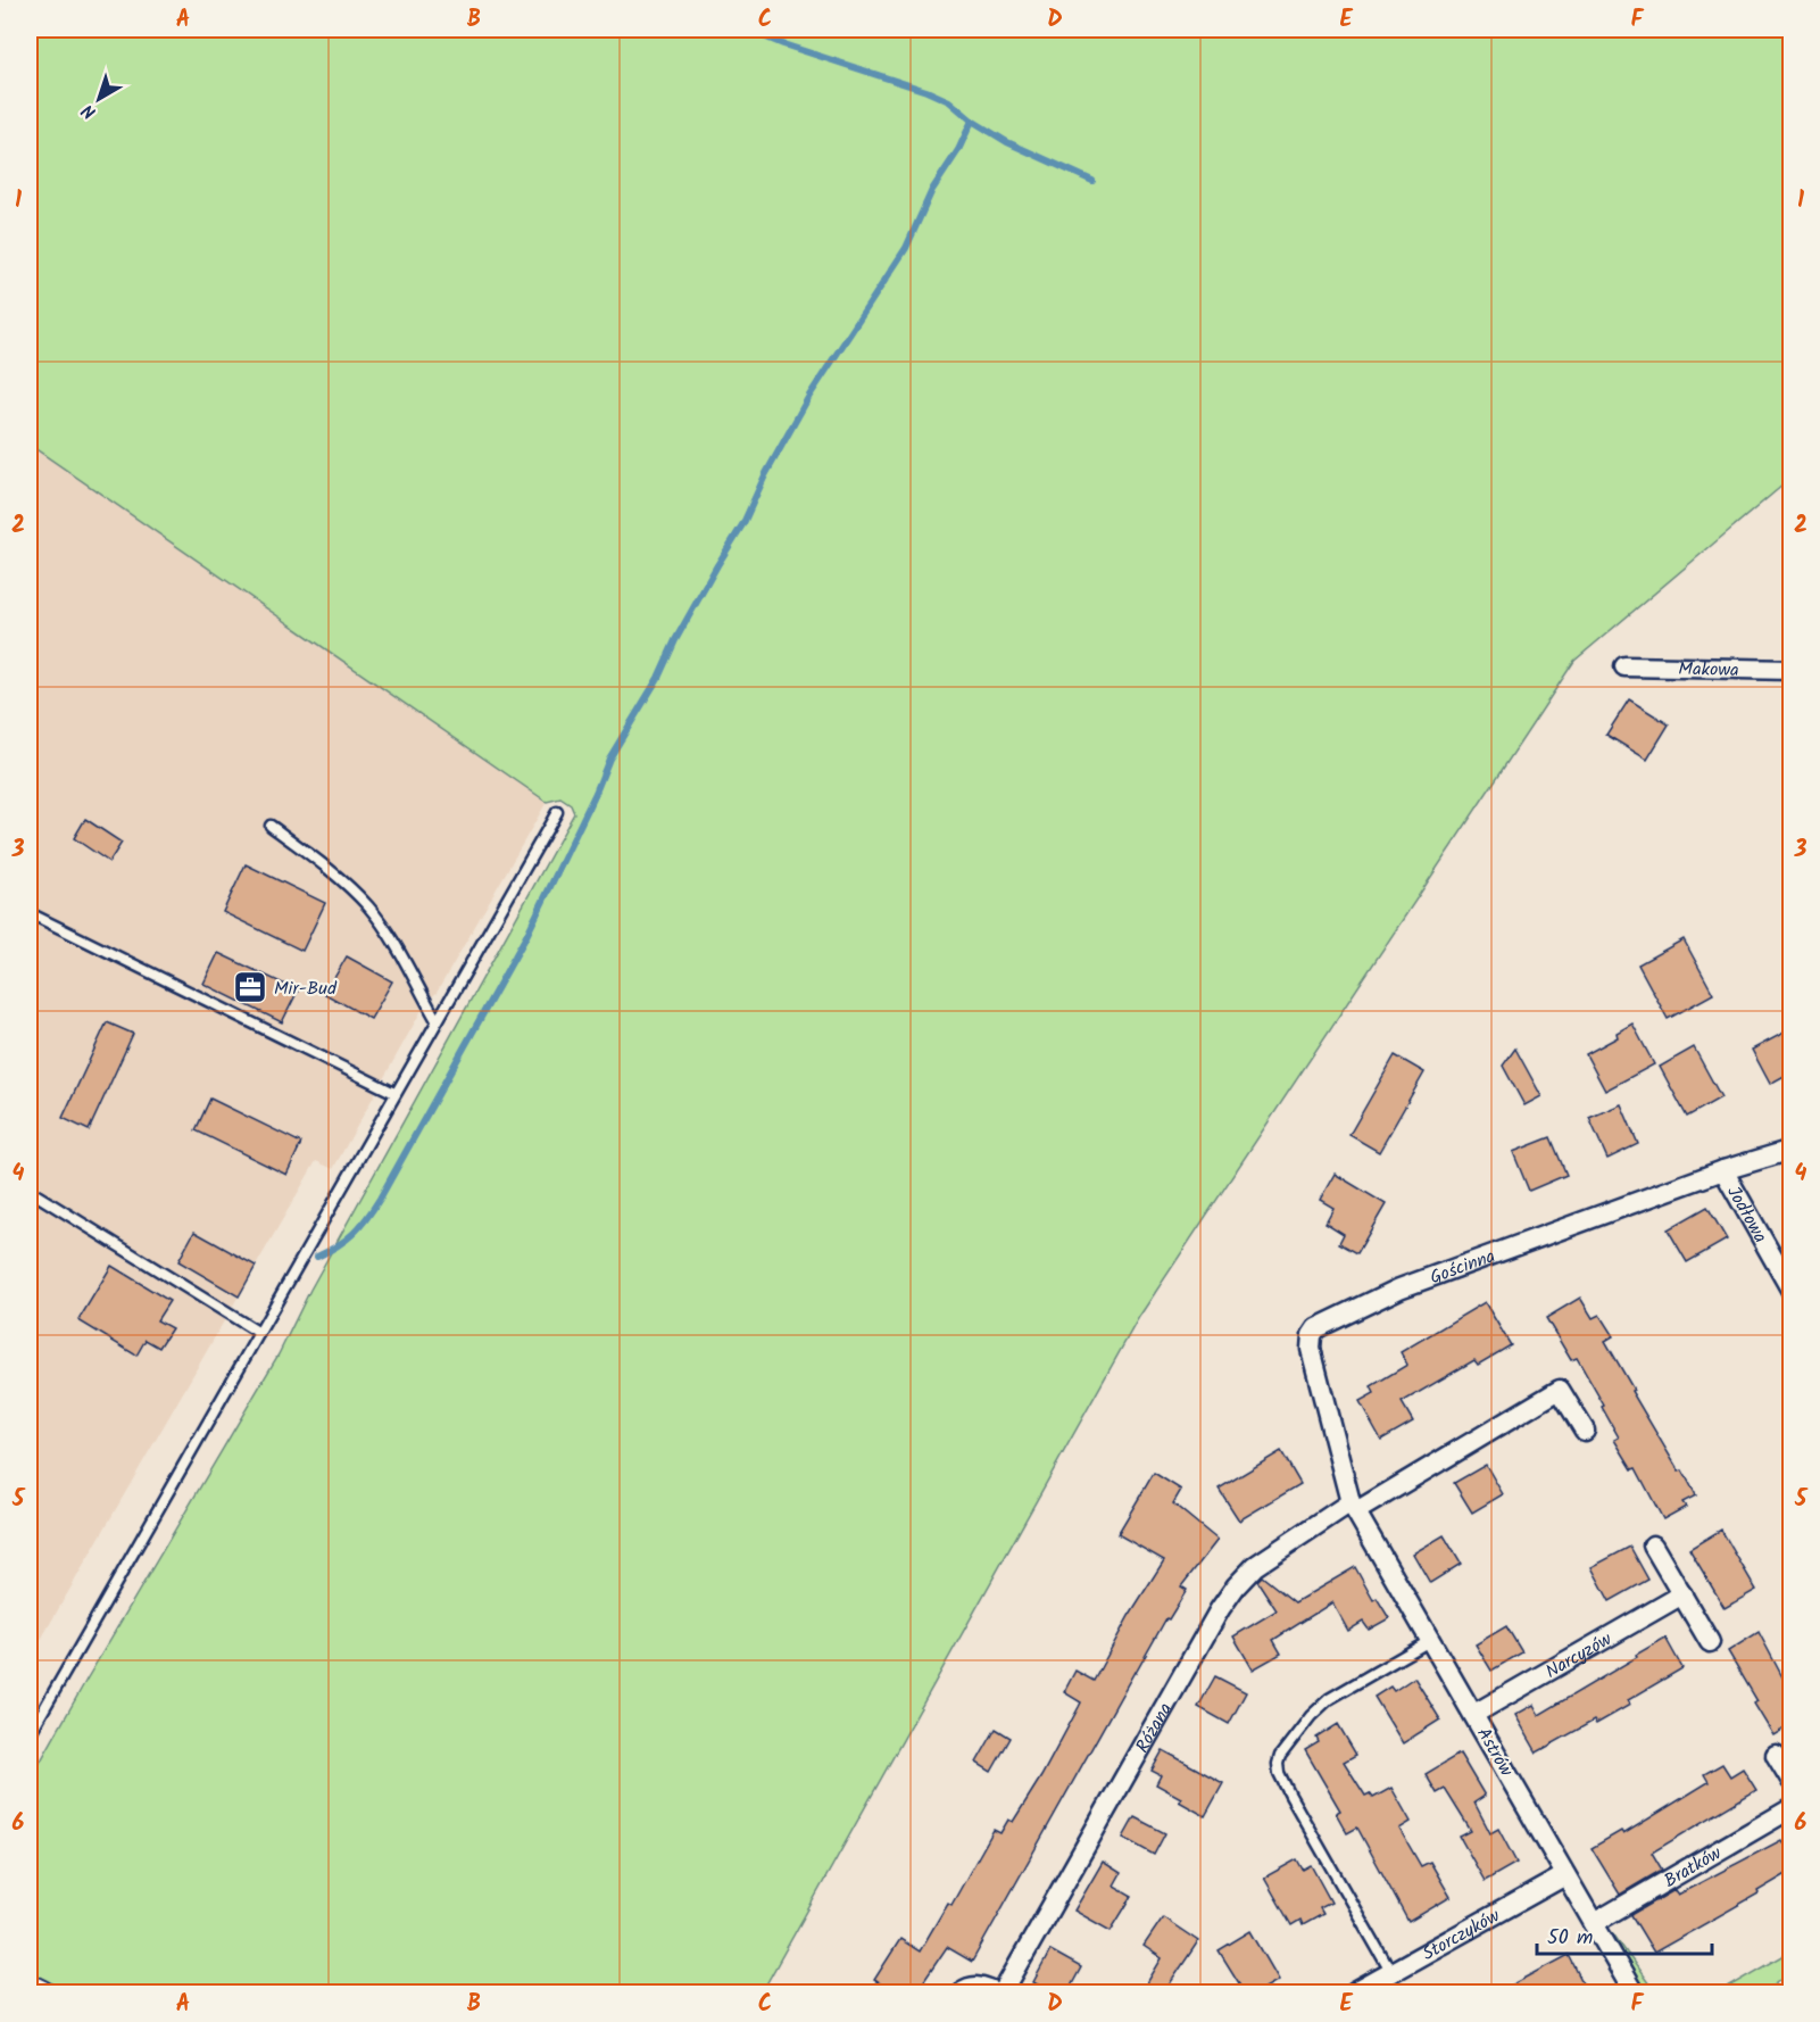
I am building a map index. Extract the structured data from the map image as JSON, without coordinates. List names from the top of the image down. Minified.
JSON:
{"streets":{"street":["Makowa","Jodłowa","Gościnna","Narcyzów","Różana","Astrów","Bratków","Storczyków"]},"crossings":[["Jodłowa","Gościnna"],["Gościnna","Różana"],["Gościnna","Astrów"],["Narcyzów","Astrów"],["Różana","Astrów"],["Astrów","Bratków"],["Astrów","Storczyków"]],"places":{"office":["Mir-Bud"]},"scale_bar":"50 m","north":"bottom left","grid":{"columns":["A","B","C","D","E","F"],"rows":["1","2","3","4","5","6"]}}
